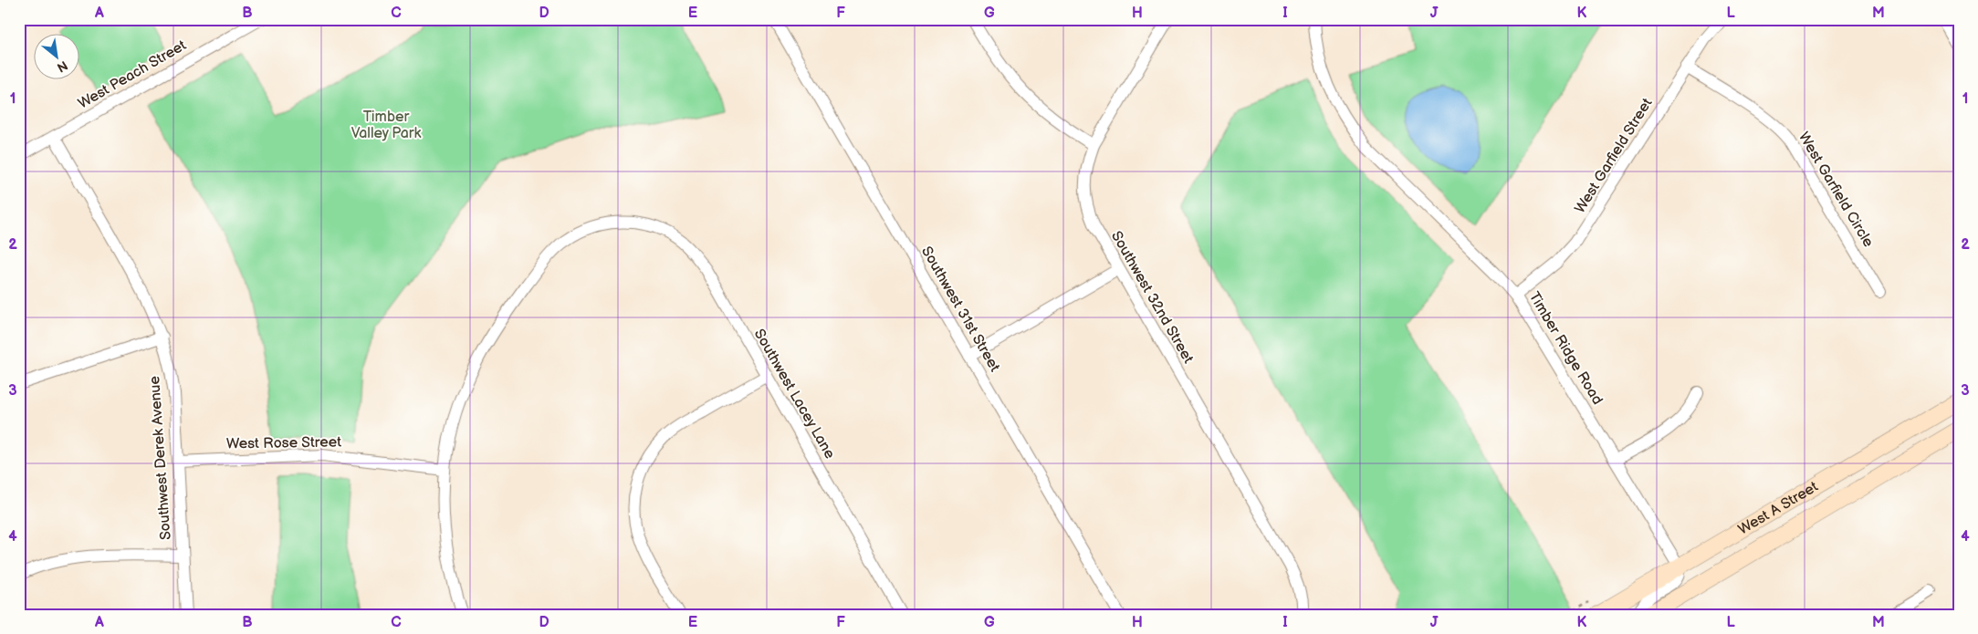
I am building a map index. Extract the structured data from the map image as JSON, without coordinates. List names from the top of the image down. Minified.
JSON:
{"streets":{"main road":["West A Street"],"street":["West Peach Street","West Garfield Street","West Garfield Circle","Southwest 32nd Street","Southwest 31st Street","Timber Ridge Road","Southwest Lacey Lane","West Rose Street","Southwest Derek Avenue"]},"crossings":[["West Peach Street","Southwest Derek Avenue"],["West Garfield Street","West Garfield Circle"],["West Garfield Street","Timber Ridge Road"],["Timber Ridge Road","West A Street"],["Southwest Lacey Lane","West Rose Street"],["West Rose Street","Southwest Derek Avenue"]],"parks":["Timber Valley Park"],"north":"bottom right","grid":{"columns":["A","B","C","D","E","F","G","H","I","J","K","L","M"],"rows":["1","2","3","4"]}}
